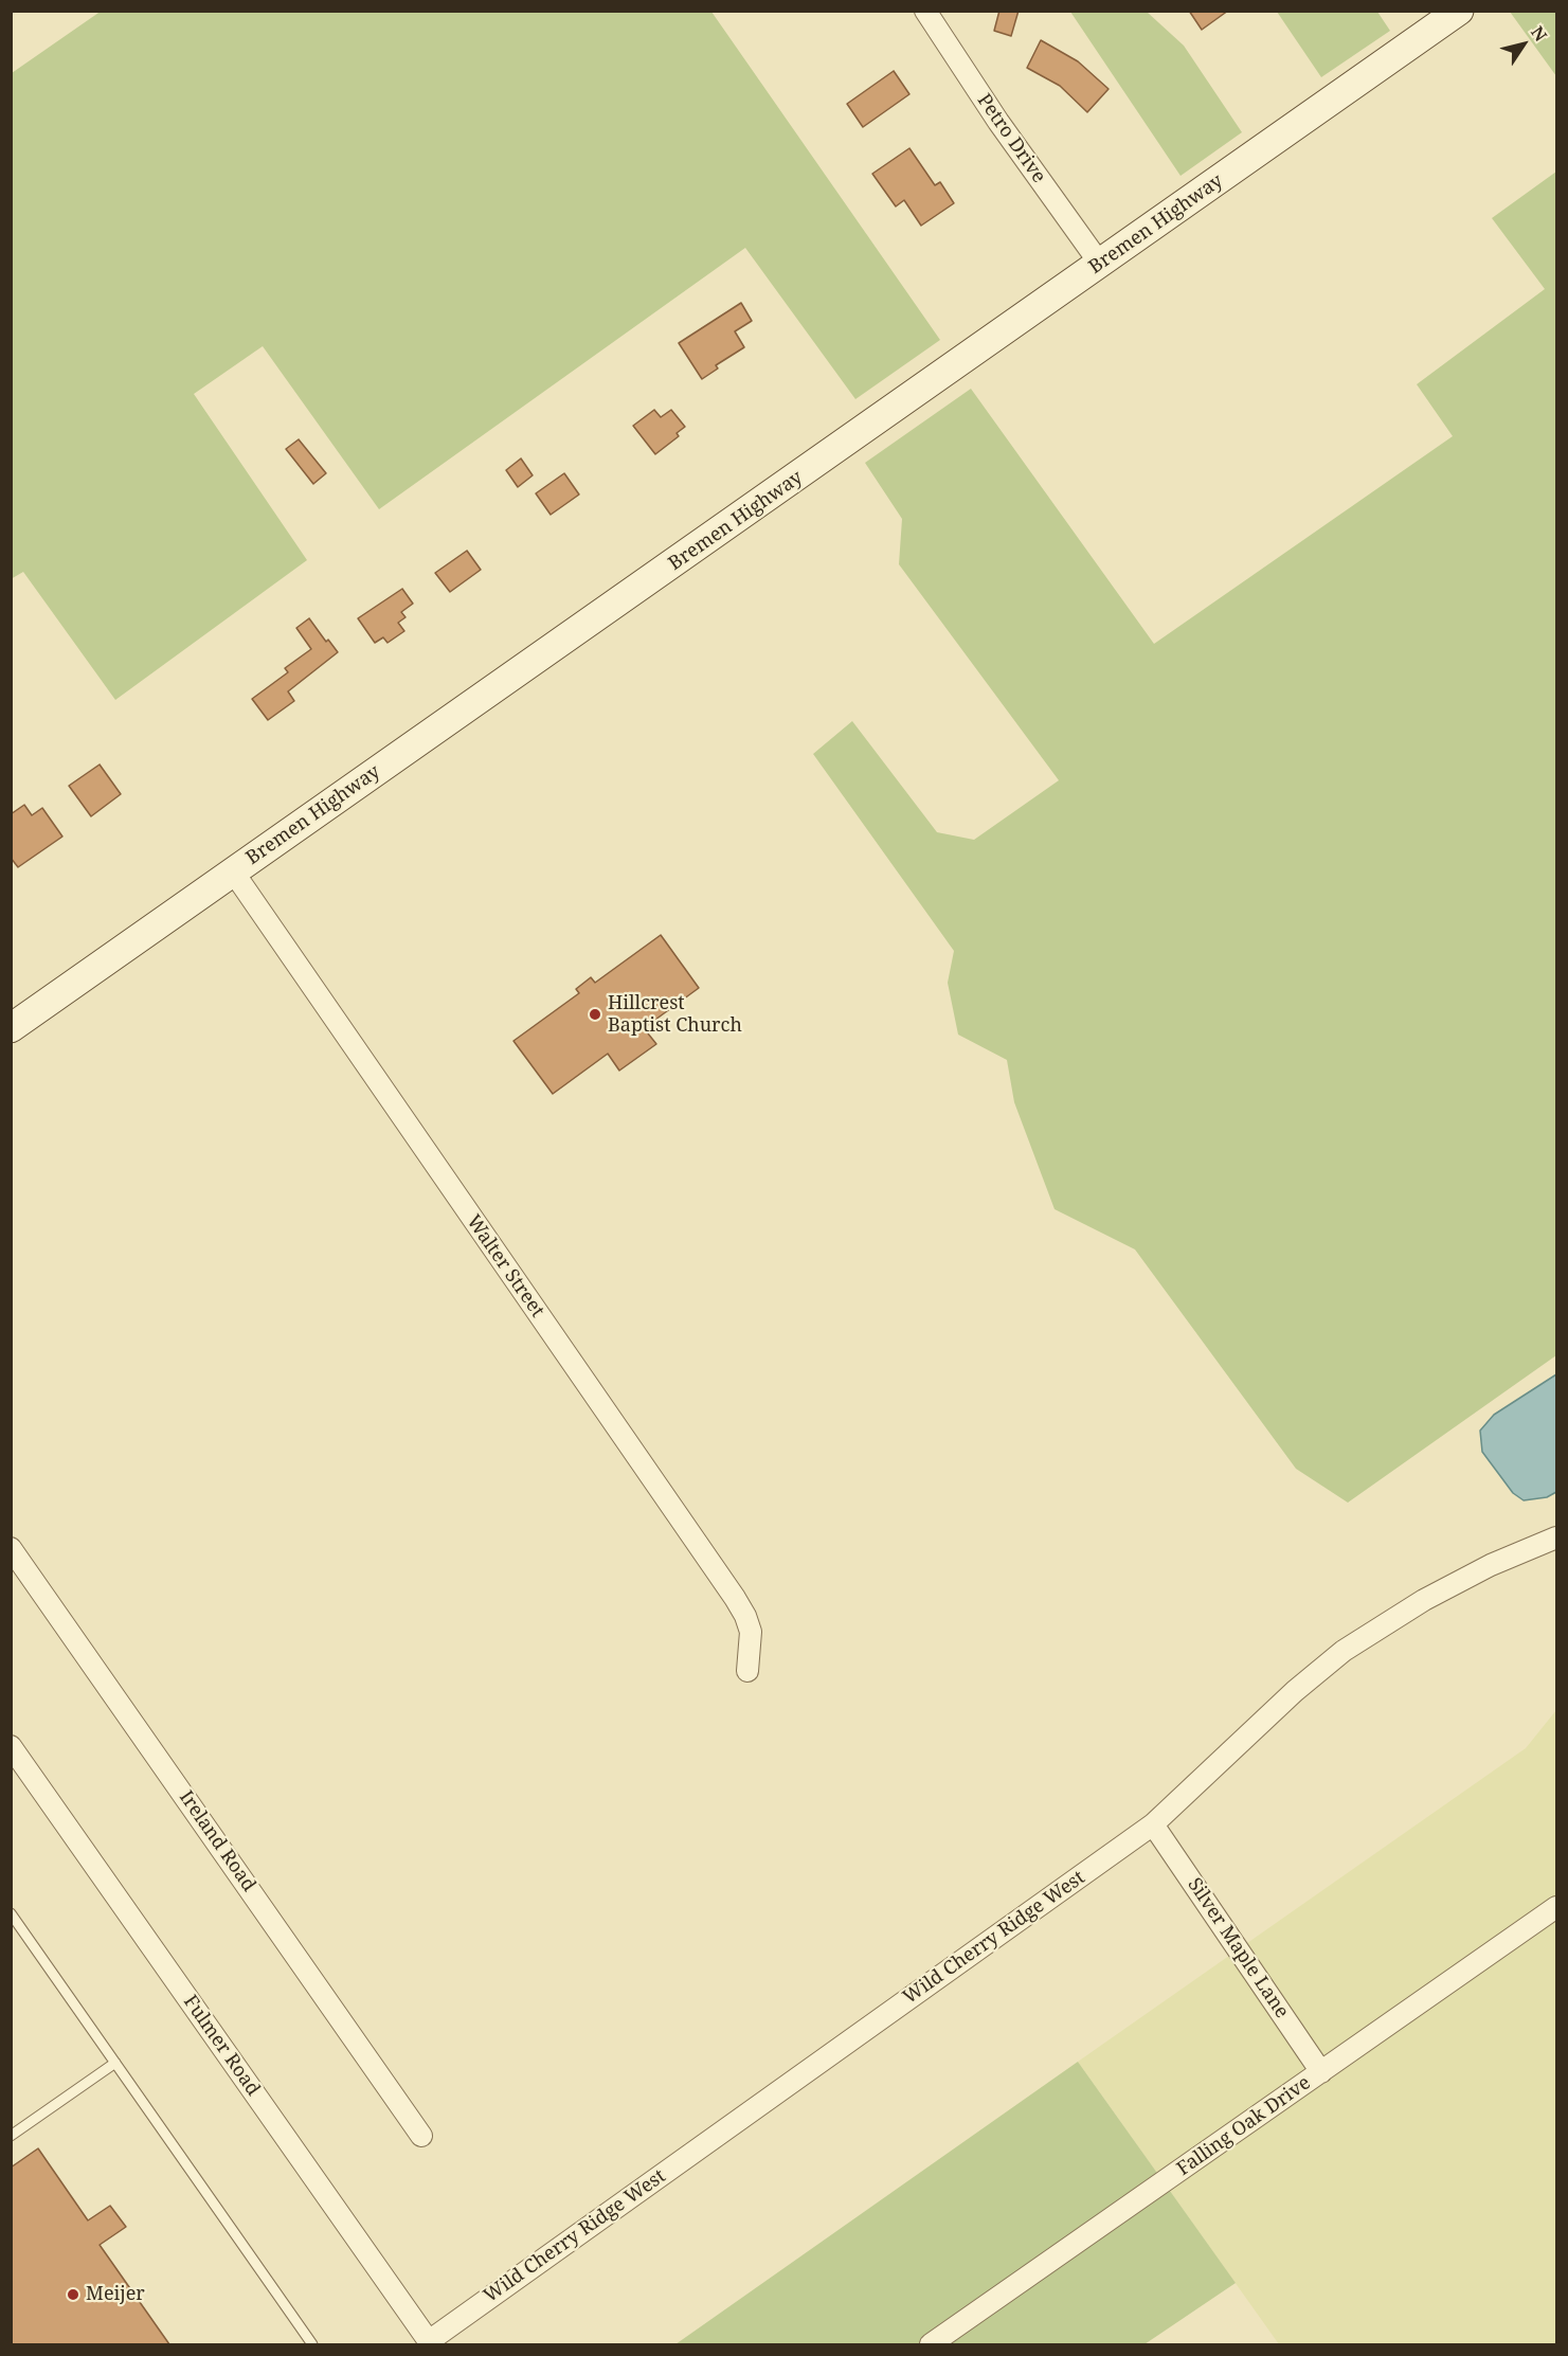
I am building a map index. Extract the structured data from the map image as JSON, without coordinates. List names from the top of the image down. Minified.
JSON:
{"streets":{"main road":["Bremen Highway"],"street":["Petro Drive","Walter Street","Ireland Road","Wild Cherry Ridge West","Silver Maple Lane","Fulmer Road","Falling Oak Drive"]},"crossings":[["Petro Drive","Bremen Highway"],["Bremen Highway","Walter Street"],["Wild Cherry Ridge West","Silver Maple Lane"],["Wild Cherry Ridge West","Fulmer Road"],["Silver Maple Lane","Falling Oak Drive"]],"places":["Hillcrest Baptist Church","Meijer"],"north":"top right"}
